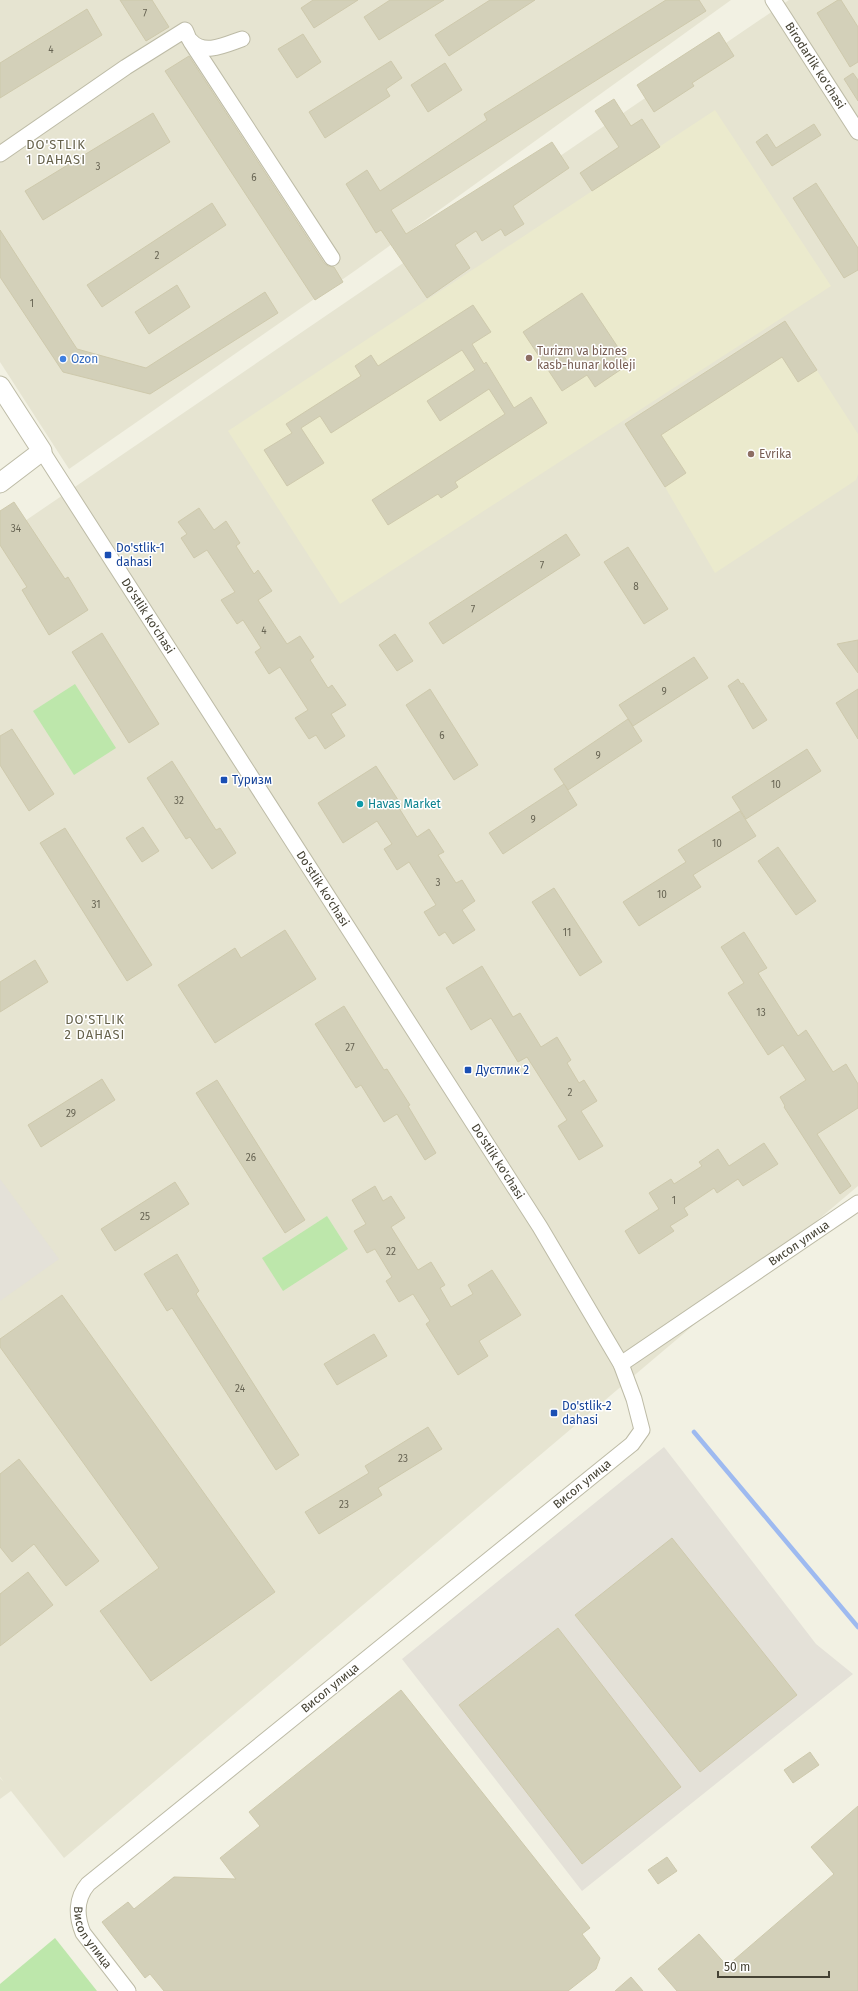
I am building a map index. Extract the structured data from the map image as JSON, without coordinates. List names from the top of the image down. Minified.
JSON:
{"streets":{"street":["Birodarlik ko'chasi","Do'stlik ko'chasi","Висол улица"]},"crossings":[["Do'stlik ko'chasi","Висол улица"]],"districts":["DO'STLIK 1 DAHASI","DO'STLIK 2 DAHASI"],"places":{"other":["Turizm va biznes kasb-hunar kolleji","Ozon","Evrika","Havas Market"],"transit":["Do'stlik-1 dahasi","Туризм","Дустлик 2","Do'stlik-2 dahasi"]},"house_numbers":["7","4","3","6","2","1","34","7","8","7","4","9","6","9","10","32","9","10","3","10","31","11","13","27","2","29","26","1","25","22","24","23","23"],"scale_bar":"50 m"}
